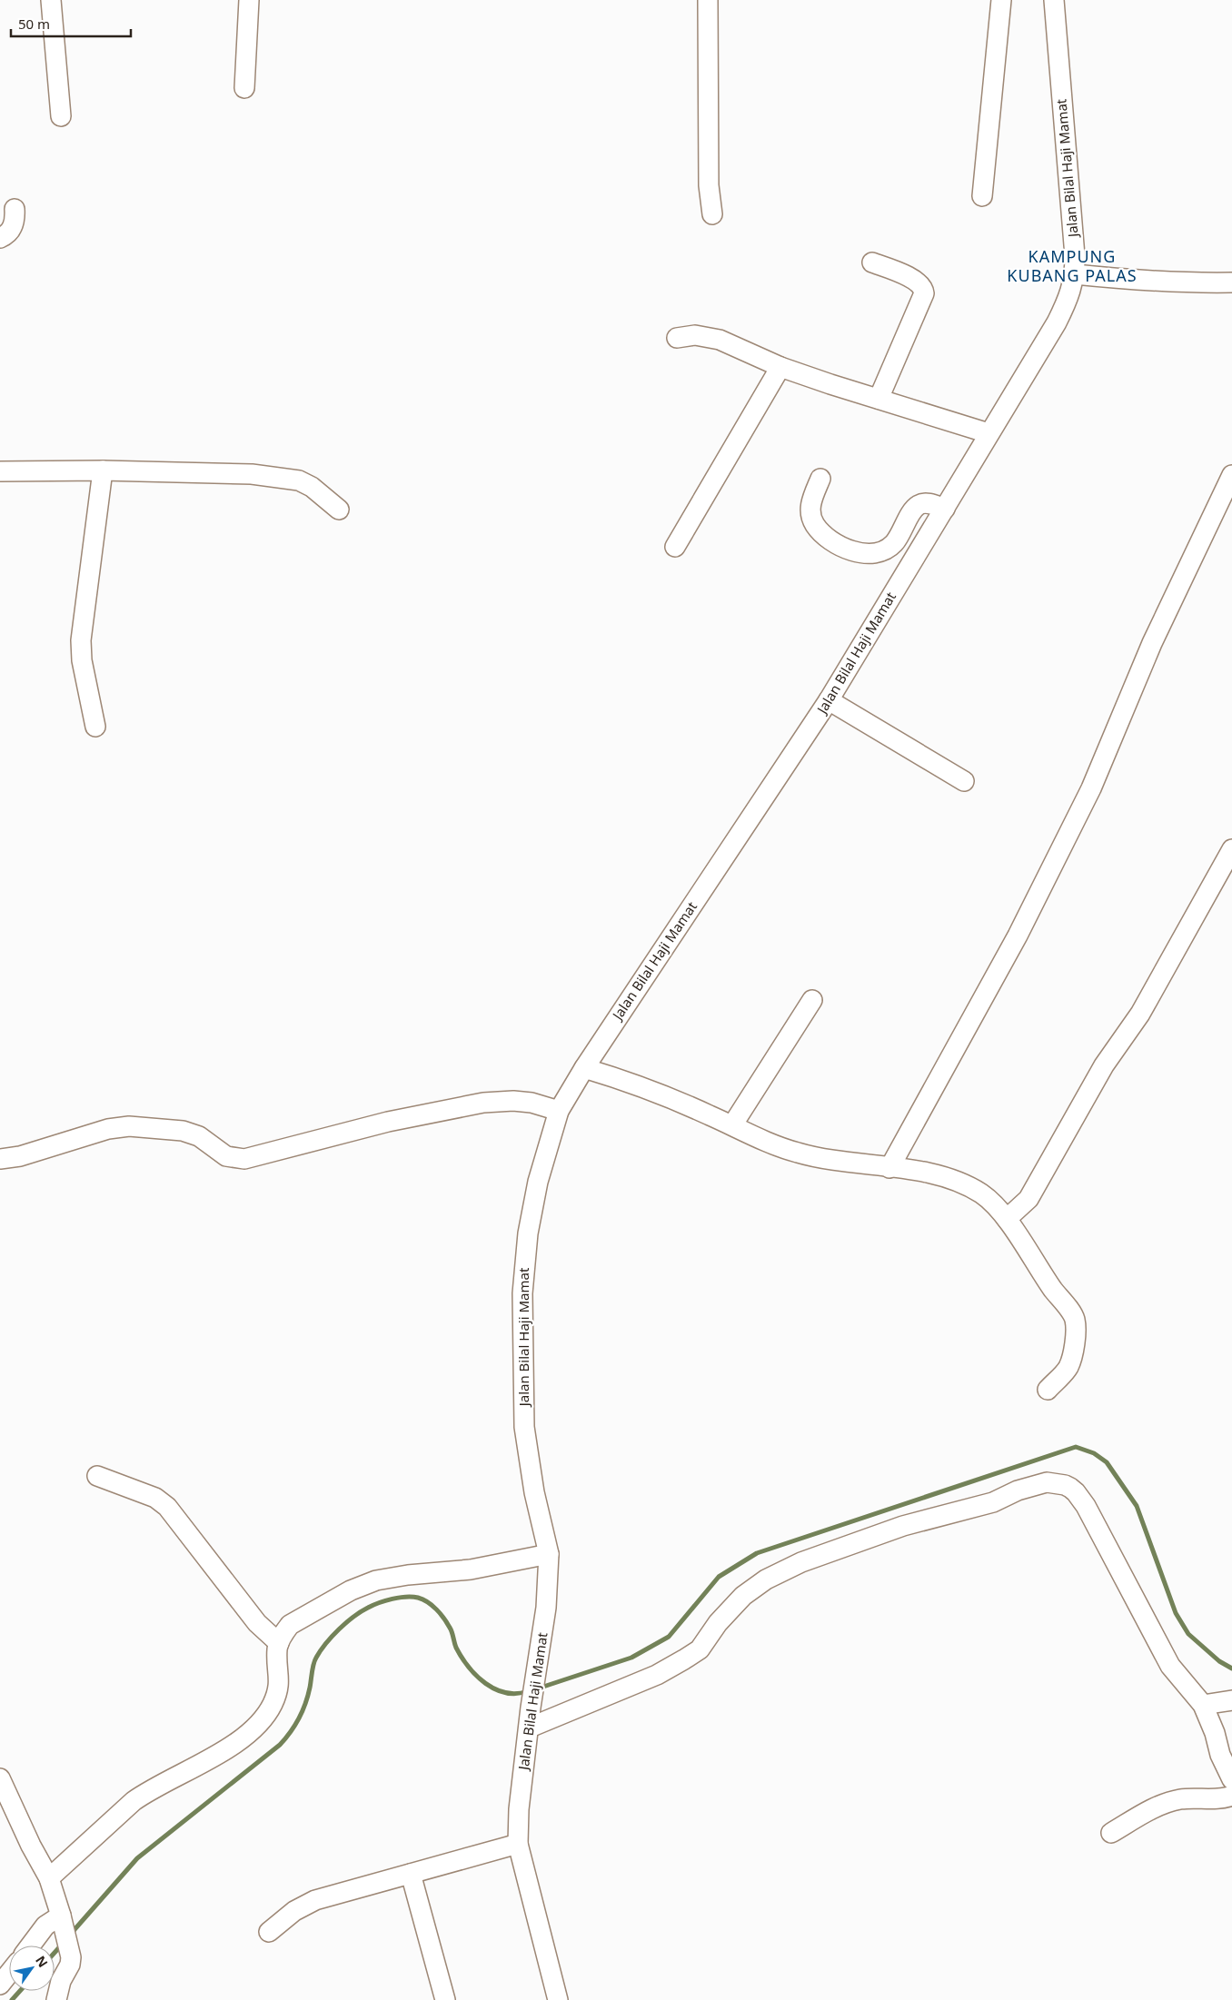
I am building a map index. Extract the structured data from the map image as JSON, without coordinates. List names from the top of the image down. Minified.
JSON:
{"streets":{"street":["Jalan Bilal Haji Mamat"]},"districts":["KAMPUNG KUBANG PALAS"],"scale_bar":"50 m","north":"top right"}
